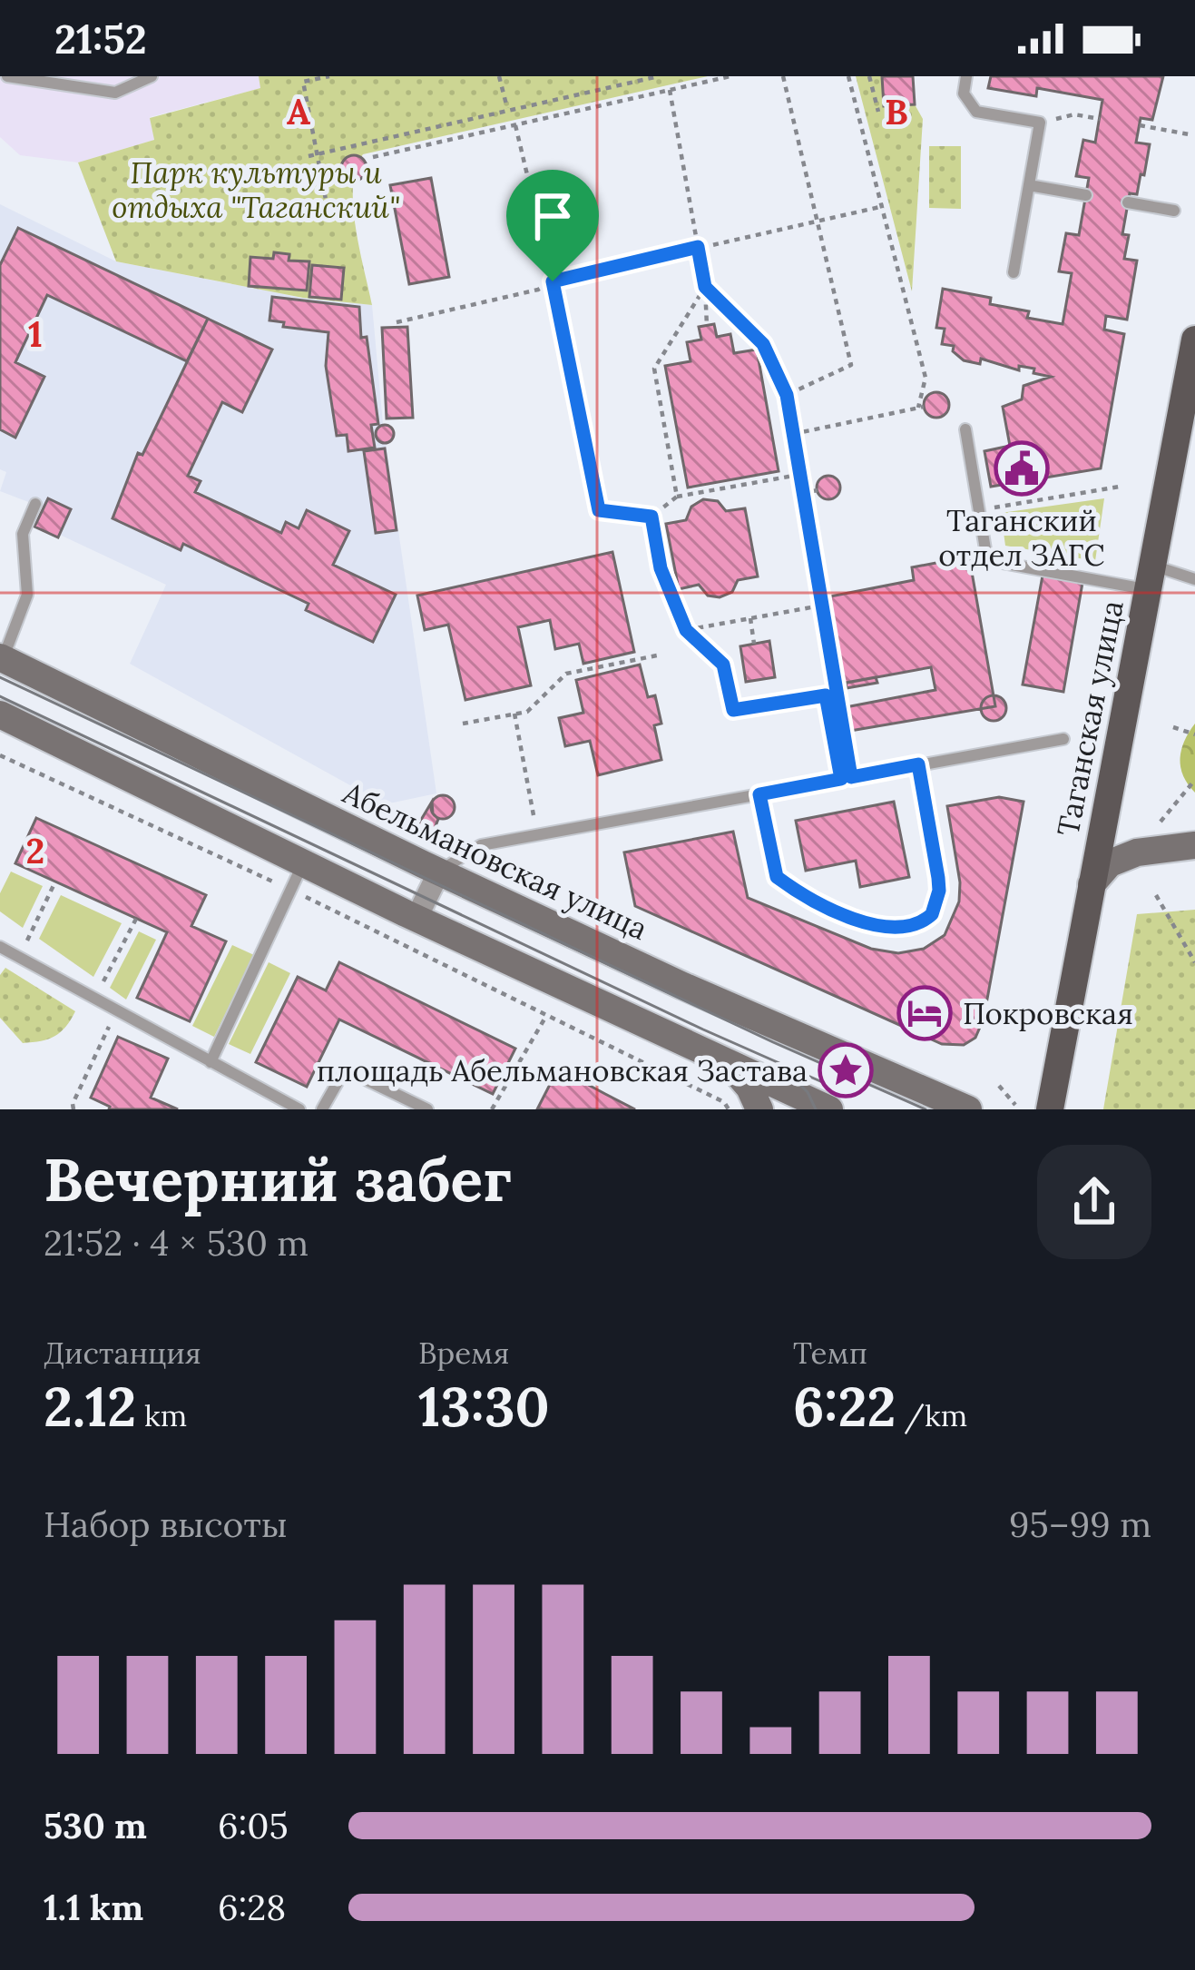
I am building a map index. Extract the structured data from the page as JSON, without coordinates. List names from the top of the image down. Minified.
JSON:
{"streets":{"main road":["Таганская улица","Абельмановская улица"]},"parks":["Парк культуры и отдыха \"Таганский\""],"places":{"public building":["Таганский отдел ЗАГС"],"hotel":["Покровская"],"place":["площадь Абельмановская Застава"]},"page":{"status":"21:52","heading":["Вечерний забег","21:52 · 4 × 530 m"],"stats":[["Дистанция","2.12 km"],["Время","13:30"],["Темп","6:22 /km"]],"chart":["Набор высоты","95–99 m"],"list":[{"name":"530 m","note":"6:05"},{"name":"1.1 km","note":"6:28"}]},"grid":{"columns":["A","B"],"rows":["1","2"]}}
